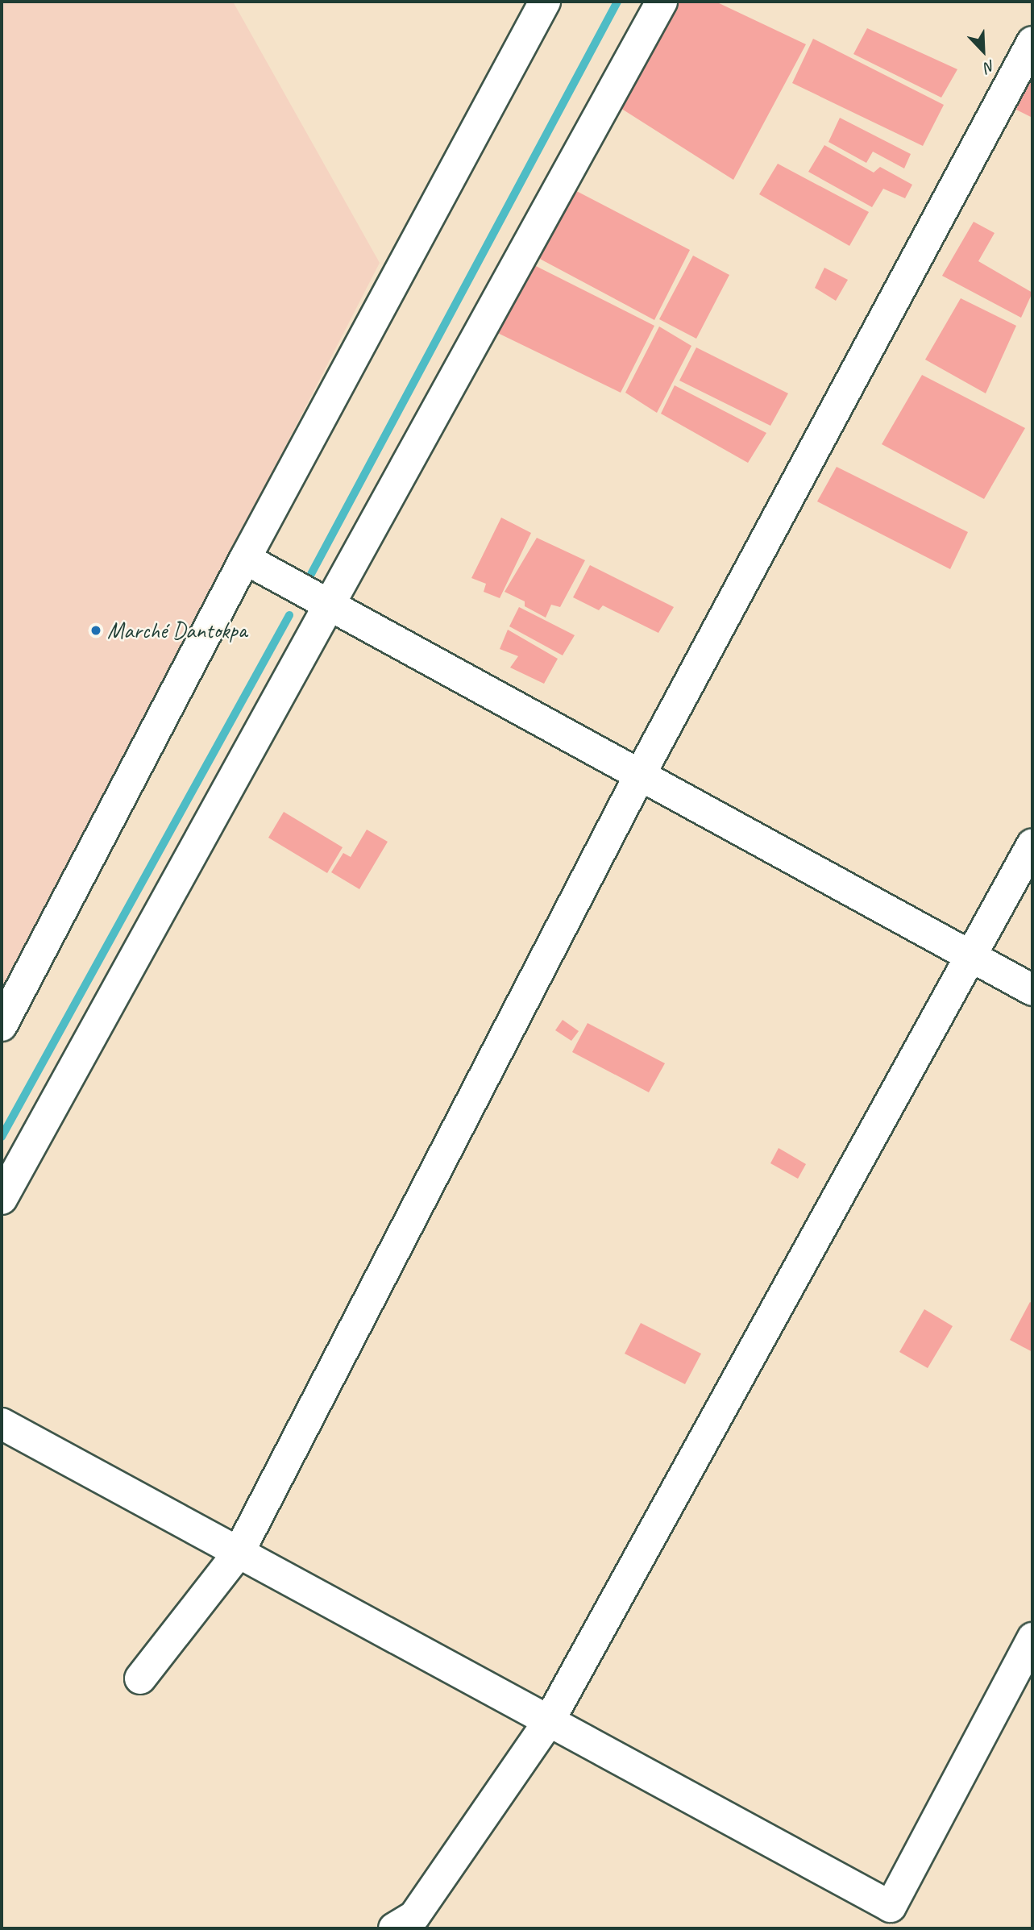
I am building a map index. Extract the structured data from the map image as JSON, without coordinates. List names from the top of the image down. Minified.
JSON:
{"places":["Marché Dantokpa"],"north":"bottom right"}
